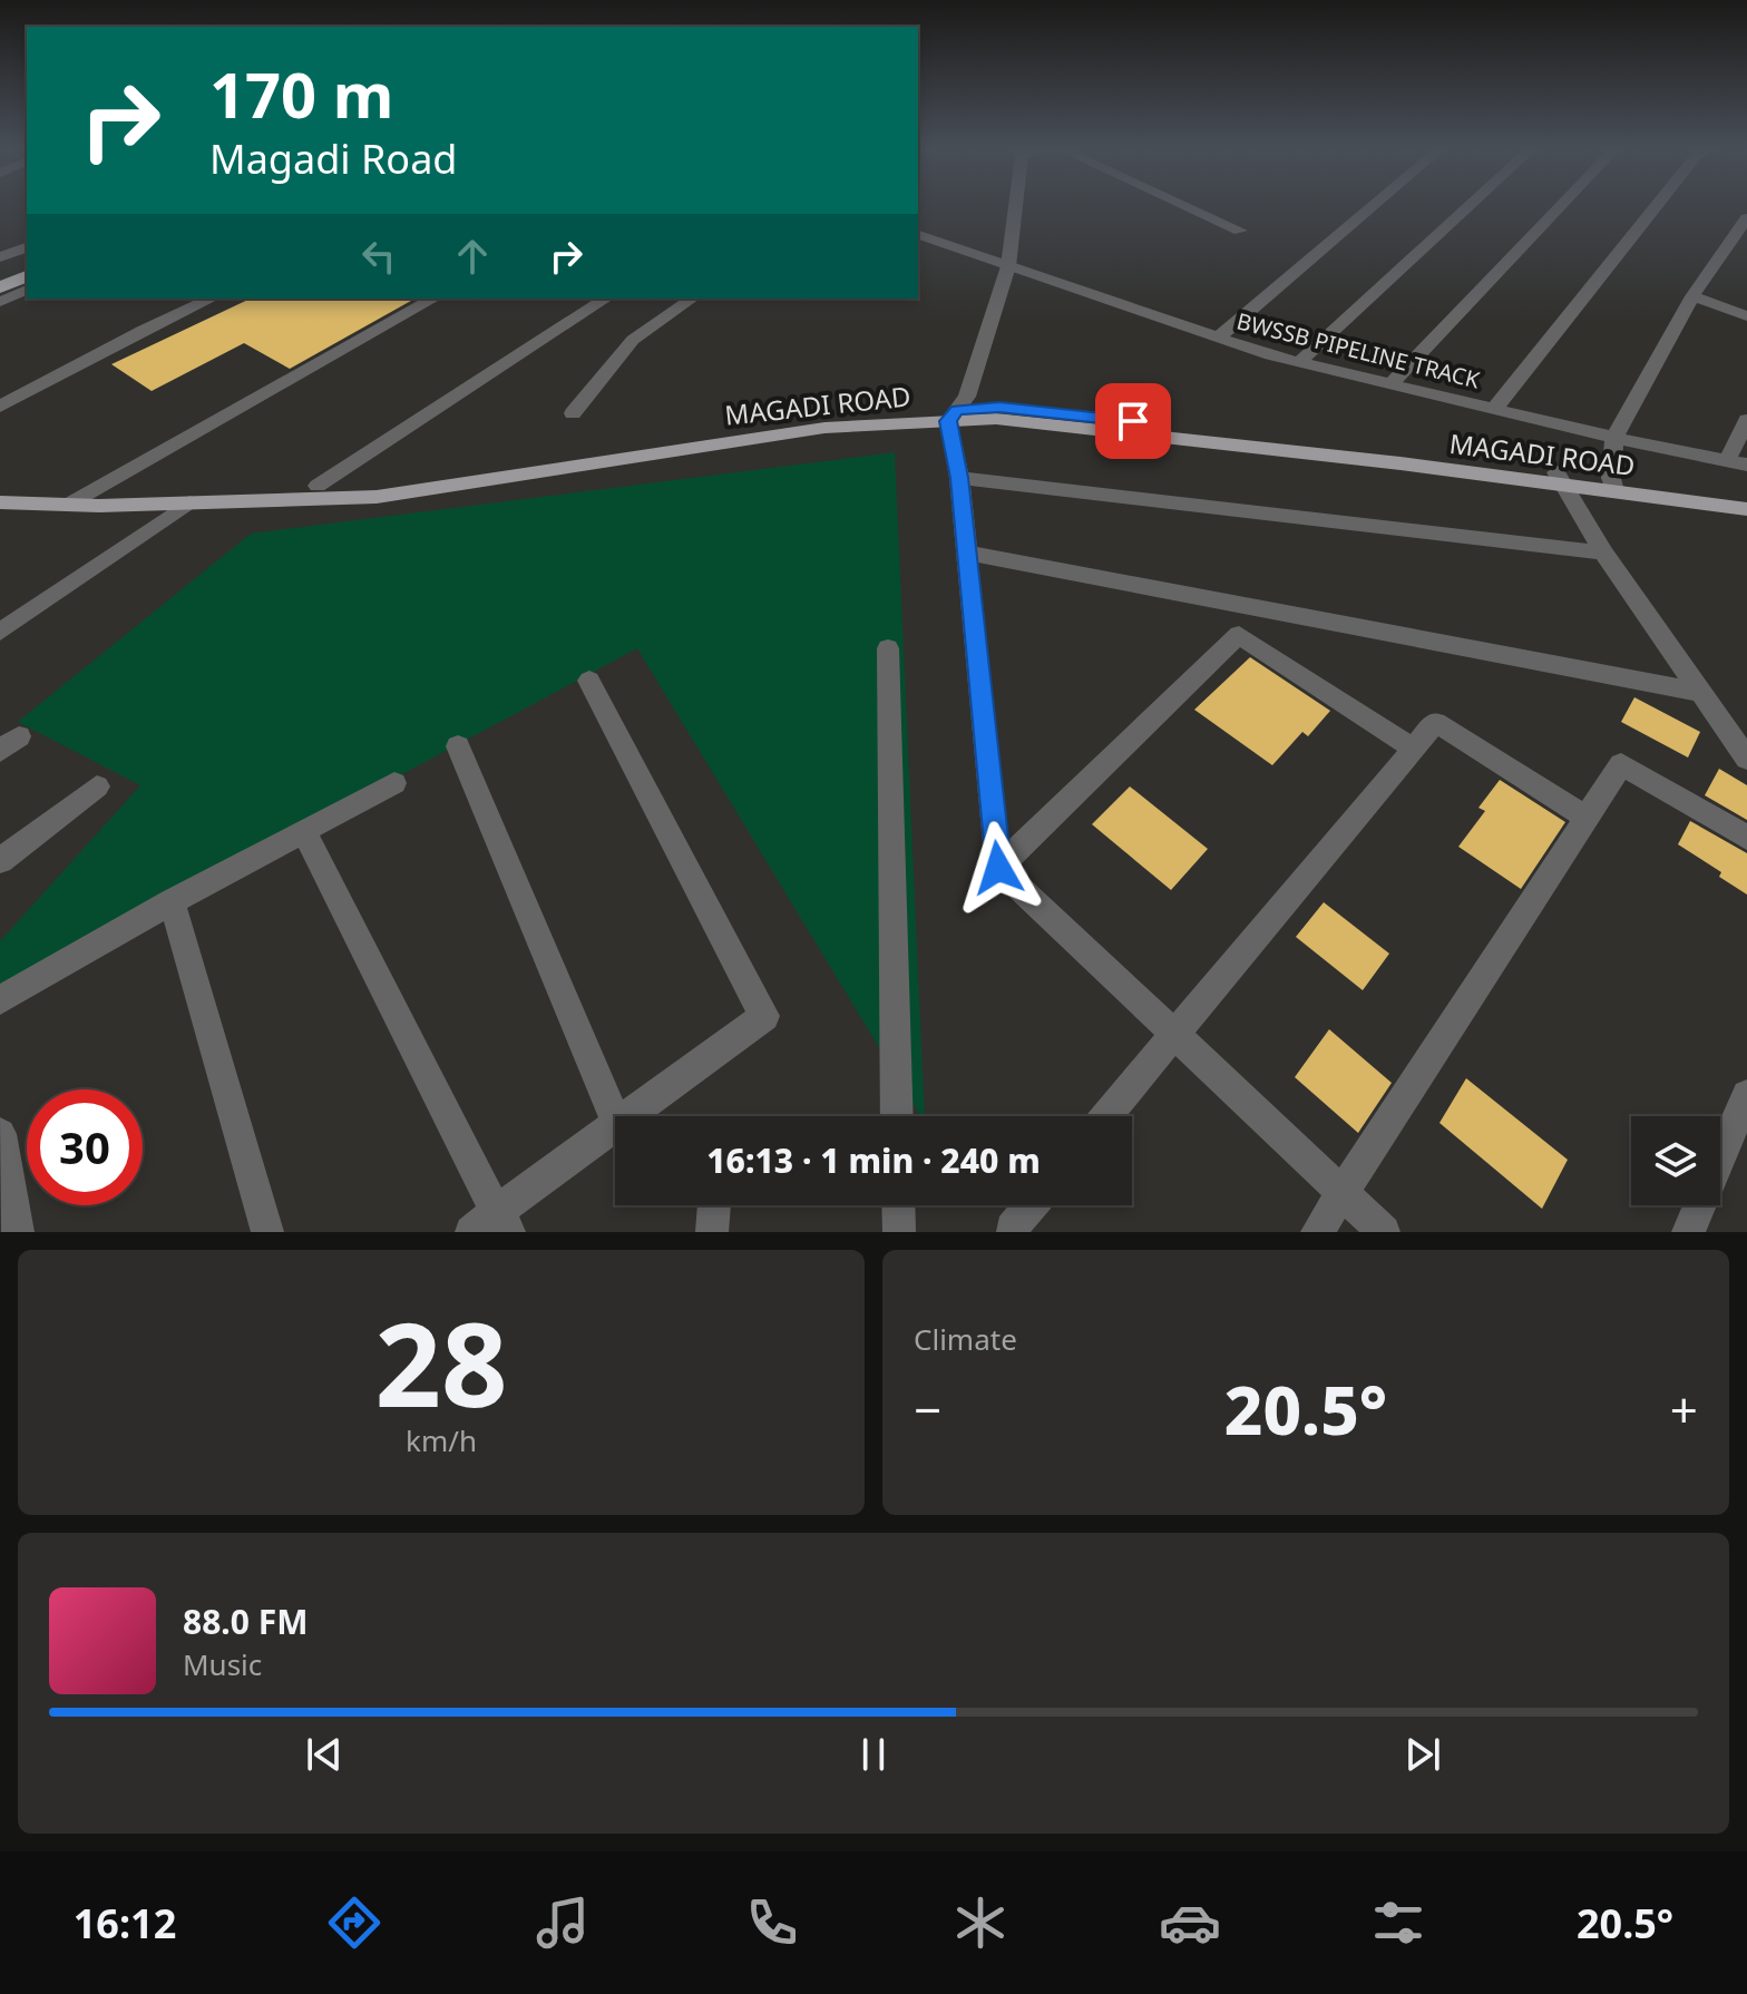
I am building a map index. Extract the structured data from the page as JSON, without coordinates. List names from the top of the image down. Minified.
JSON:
{"streets":{"main road":["MAGADI ROAD"],"street":["BWSSB PIPELINE TRACK"]},"page":{"turn":["170 m","Magadi Road"],"limit":"30","trip":"16:13 · 1 min · 240 m","tile":[["28","km/h"],"Climate"],"heat":["−","20.5°","+"],"song":["88.0 FM","Music"],"tabs":["16:12","20.5°"]}}
